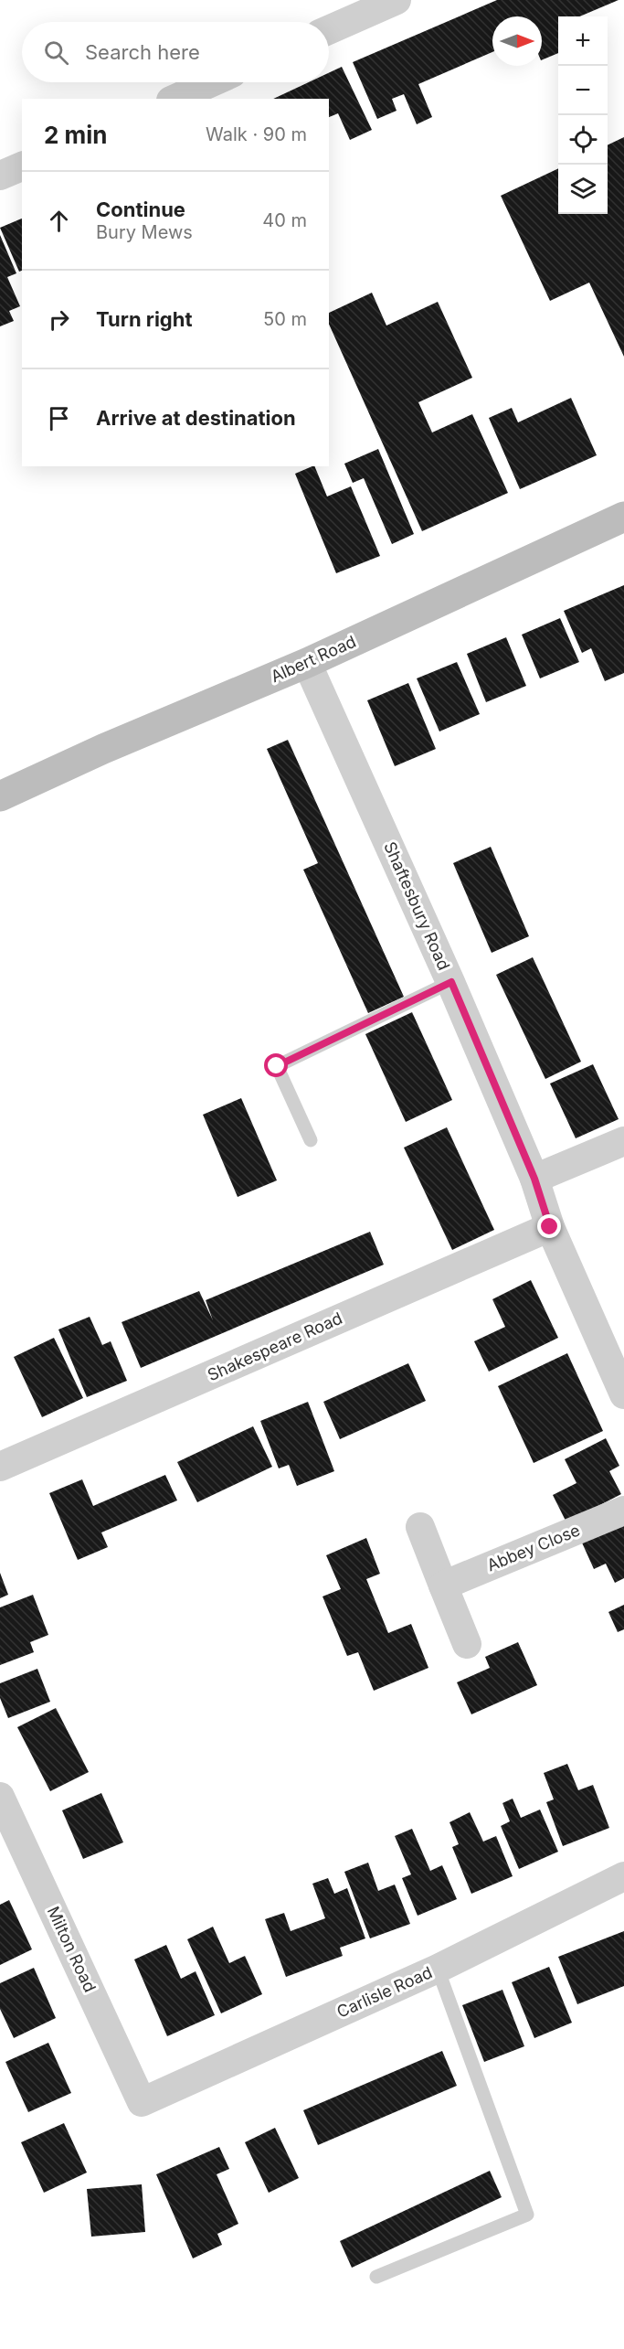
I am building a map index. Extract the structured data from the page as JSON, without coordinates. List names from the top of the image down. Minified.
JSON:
{"streets":{"street":["Albert Road","Shaftesbury Road","Shakespeare Road","Abbey Close","Milton Road","Carlisle Road"]},"crossings":[["Albert Road","Shaftesbury Road"],["Shaftesbury Road","Shakespeare Road"],["Milton Road","Carlisle Road"]],"north":"right","page":{"map_buttons":["+","−"],"search":"Search here","heading":["2 min","Walk · 90 m"],"list":[["Continue","Bury Mews","40 m"],["Turn right","50 m"],"Arrive at destination"]}}
